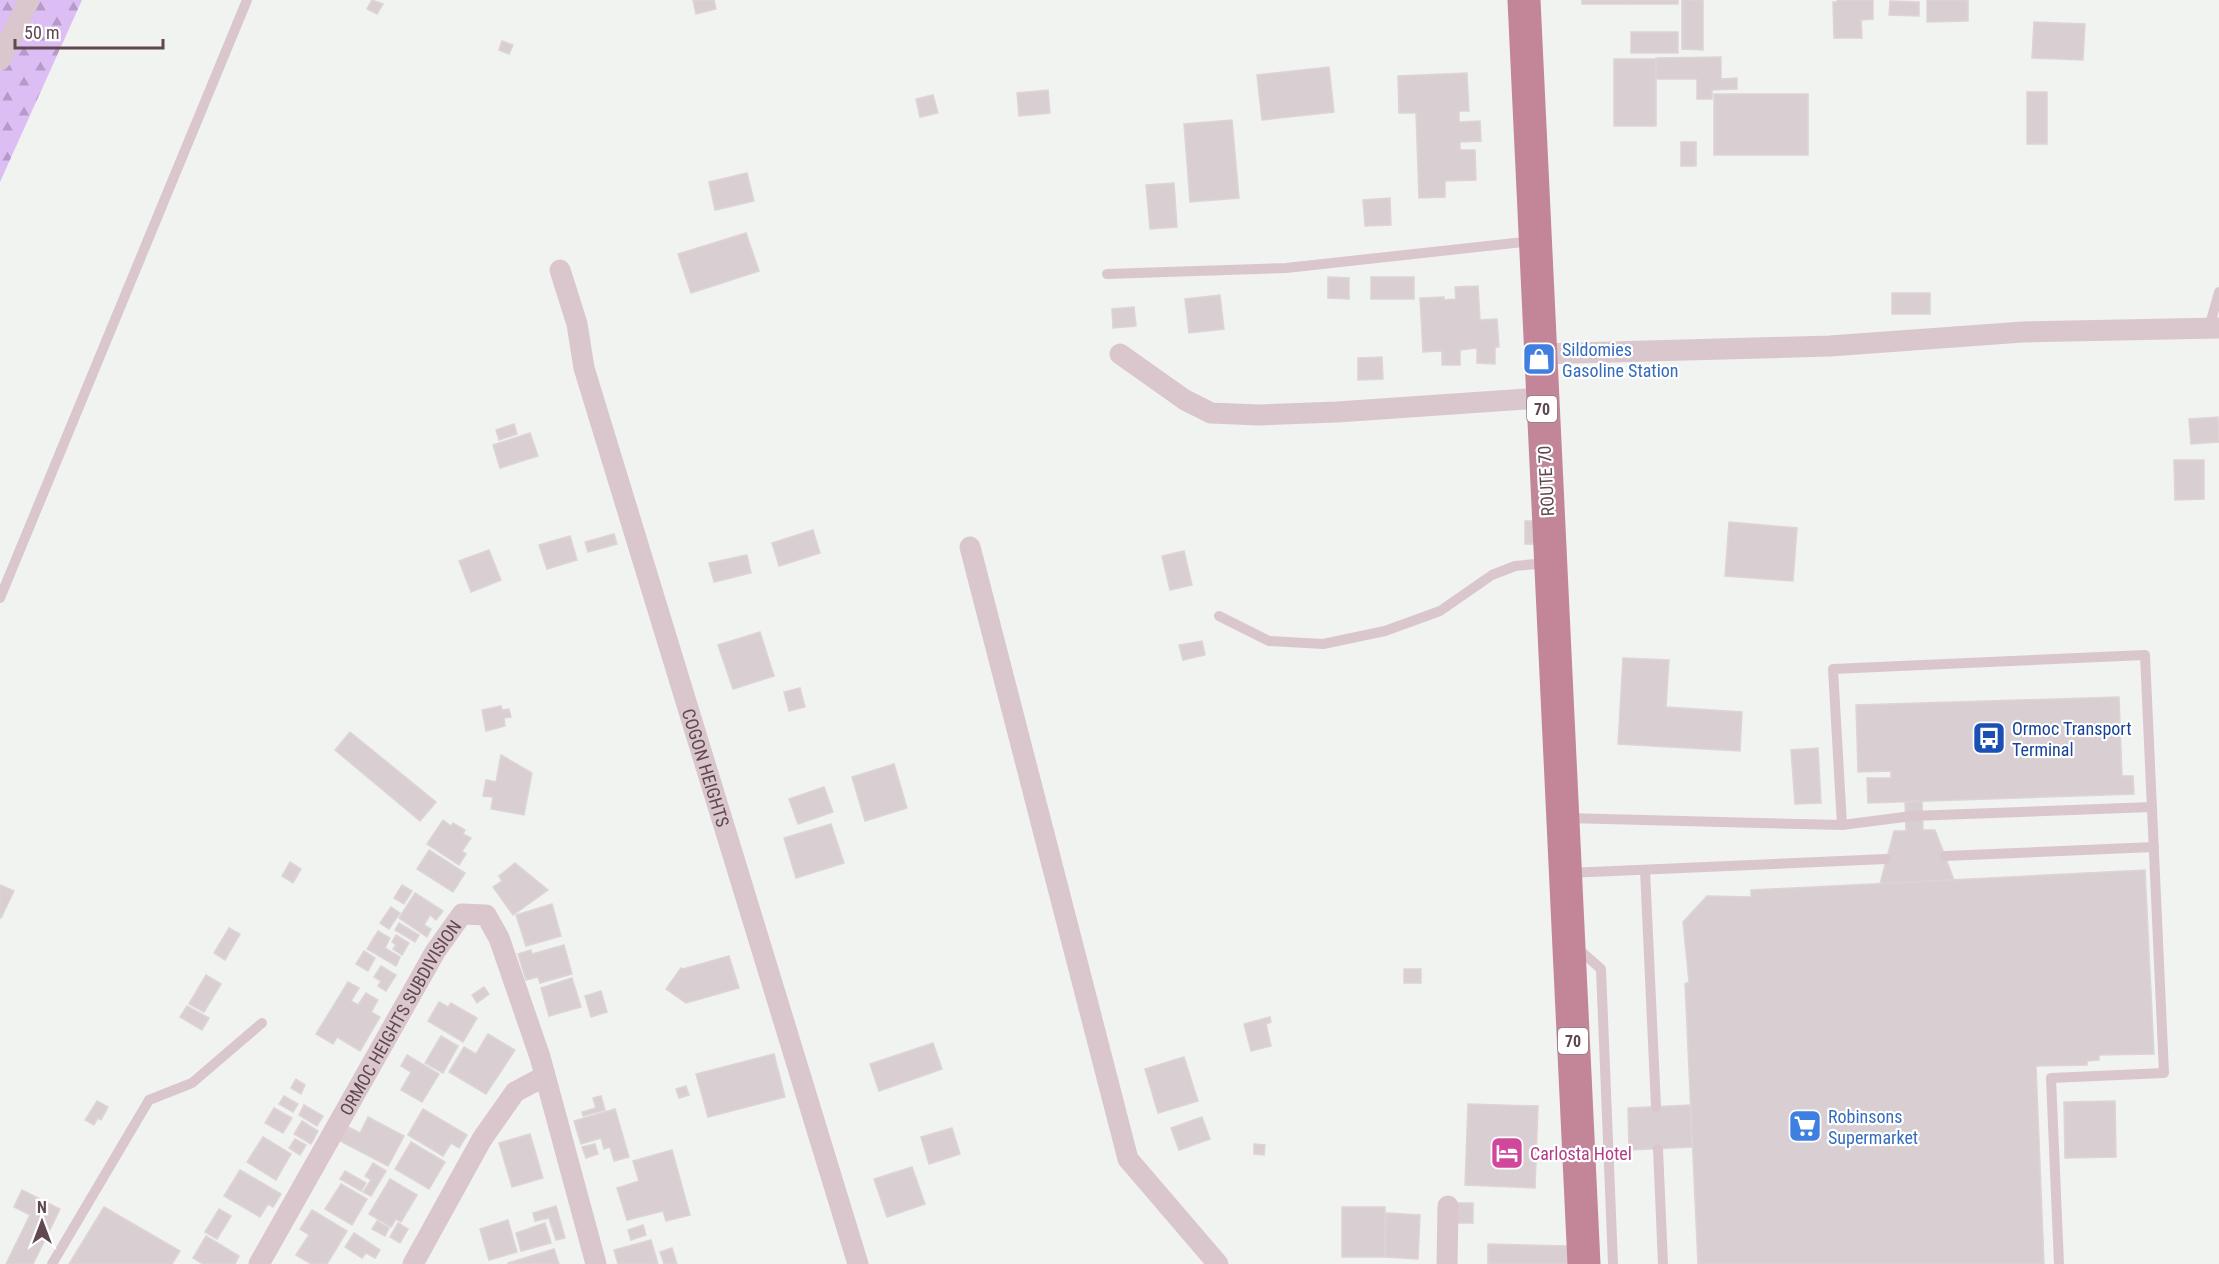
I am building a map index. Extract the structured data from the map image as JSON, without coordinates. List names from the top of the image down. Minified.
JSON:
{"streets":{"highway":["70","ROUTE 70"],"street":["COGON HEIGHTS","ORMOC HEIGHTS SUBDIVISION"]},"crossings":[["70","ROUTE 70"]],"places":{"shop":["Sildomies Gasoline Station"],"bus stop":["Ormoc Transport Terminal"],"supermarket":["Robinsons Supermarket"],"hotel":["Carlosta Hotel"]},"scale_bar":"50 m","north":"top"}
